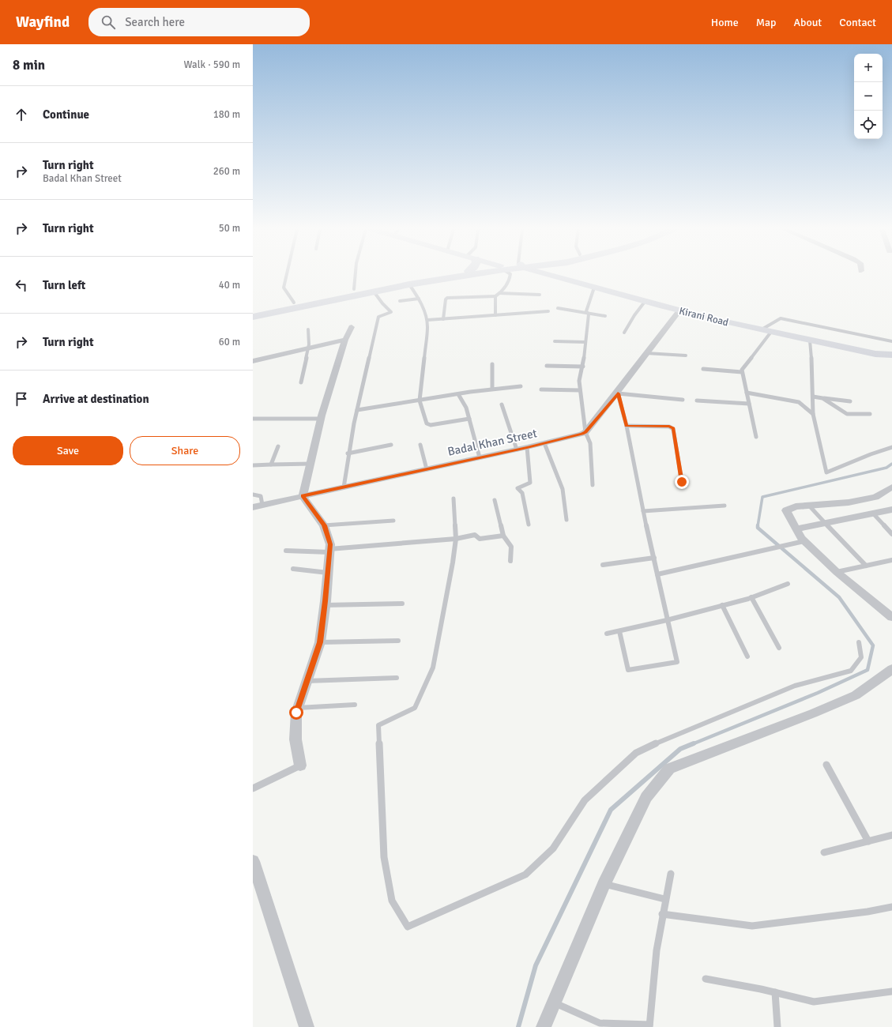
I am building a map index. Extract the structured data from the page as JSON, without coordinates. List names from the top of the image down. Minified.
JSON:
{"streets":{"main road":["Kirani Road"],"street":["Badal Khan Street"]},"page":{"header":"Wayfind","search":"Search here","nav":["Home","Map","About","Contact"],"heading":["8 min","Walk · 590 m"],"map_buttons":["+","−"],"list":[["Continue","180 m"],["Turn right","Badal Khan Street","260 m"],["Turn right","50 m"],["Turn left","40 m"],["Turn right","60 m"],"Arrive at destination"],"buttons":["Save","Share"]}}
